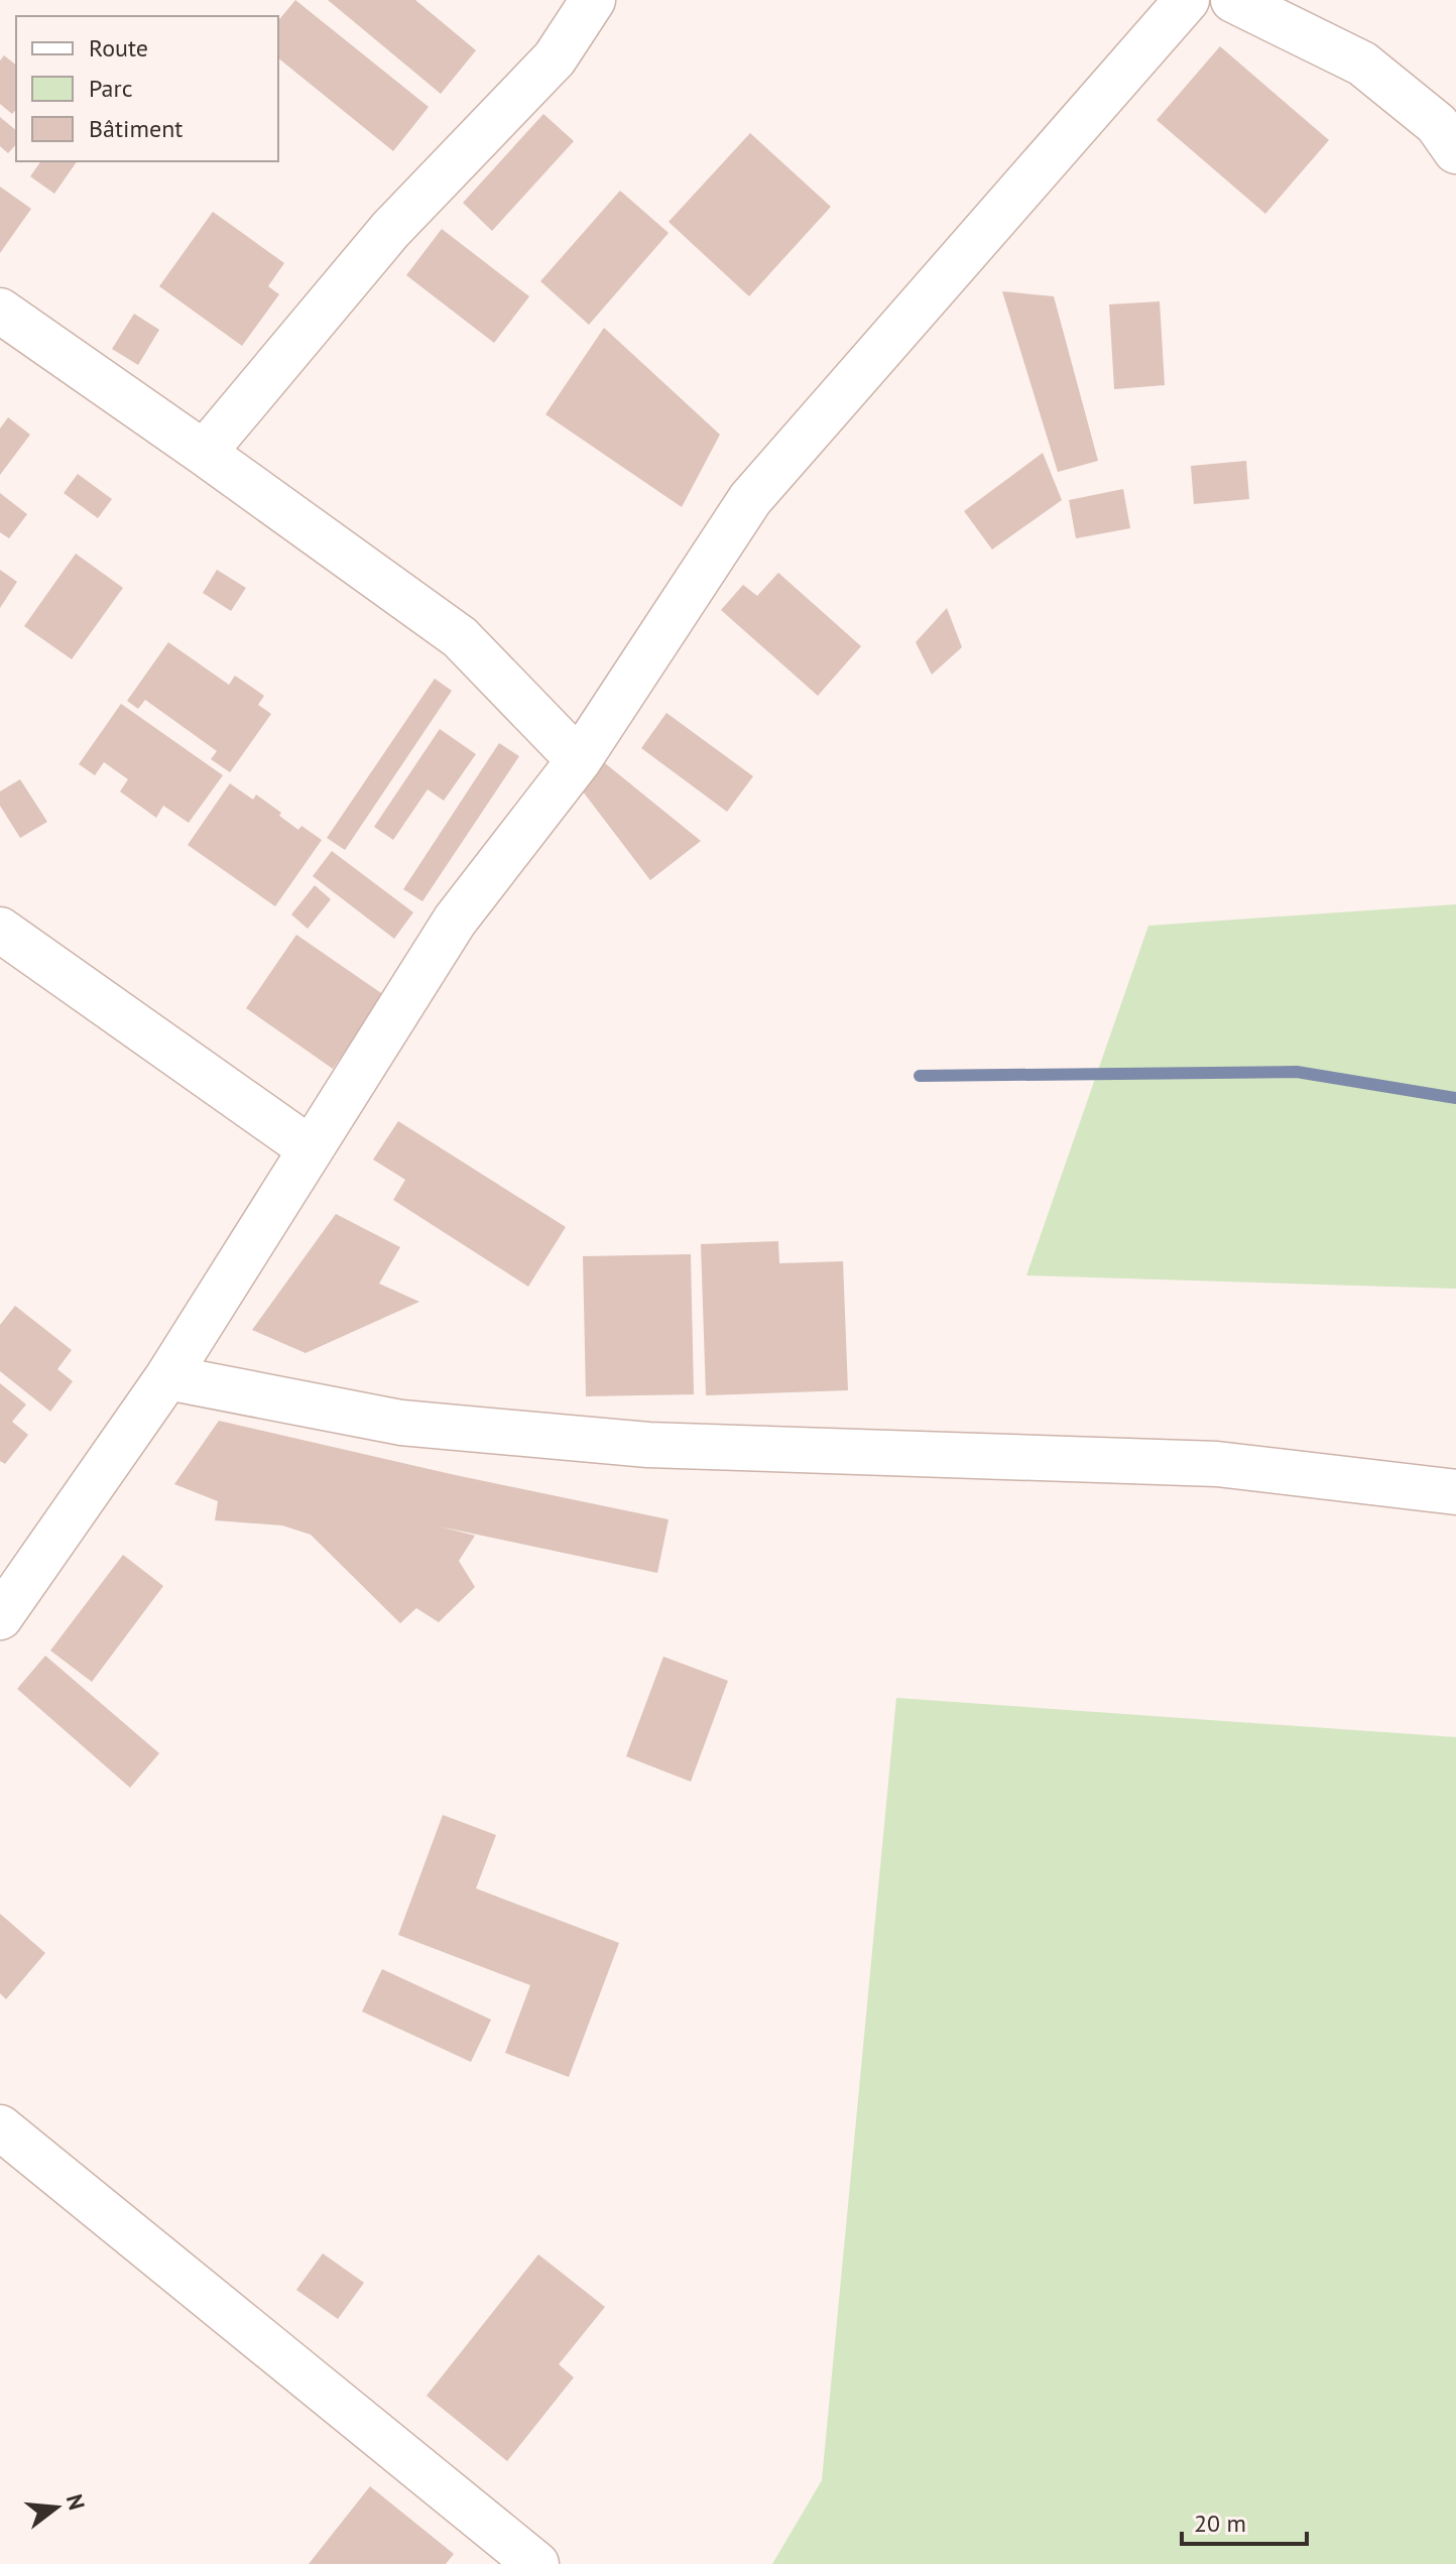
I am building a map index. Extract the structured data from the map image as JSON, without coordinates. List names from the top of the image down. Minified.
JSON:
{"legend":["Route","Parc","Bâtiment"],"scale_bar":"20 m","north":"right"}
